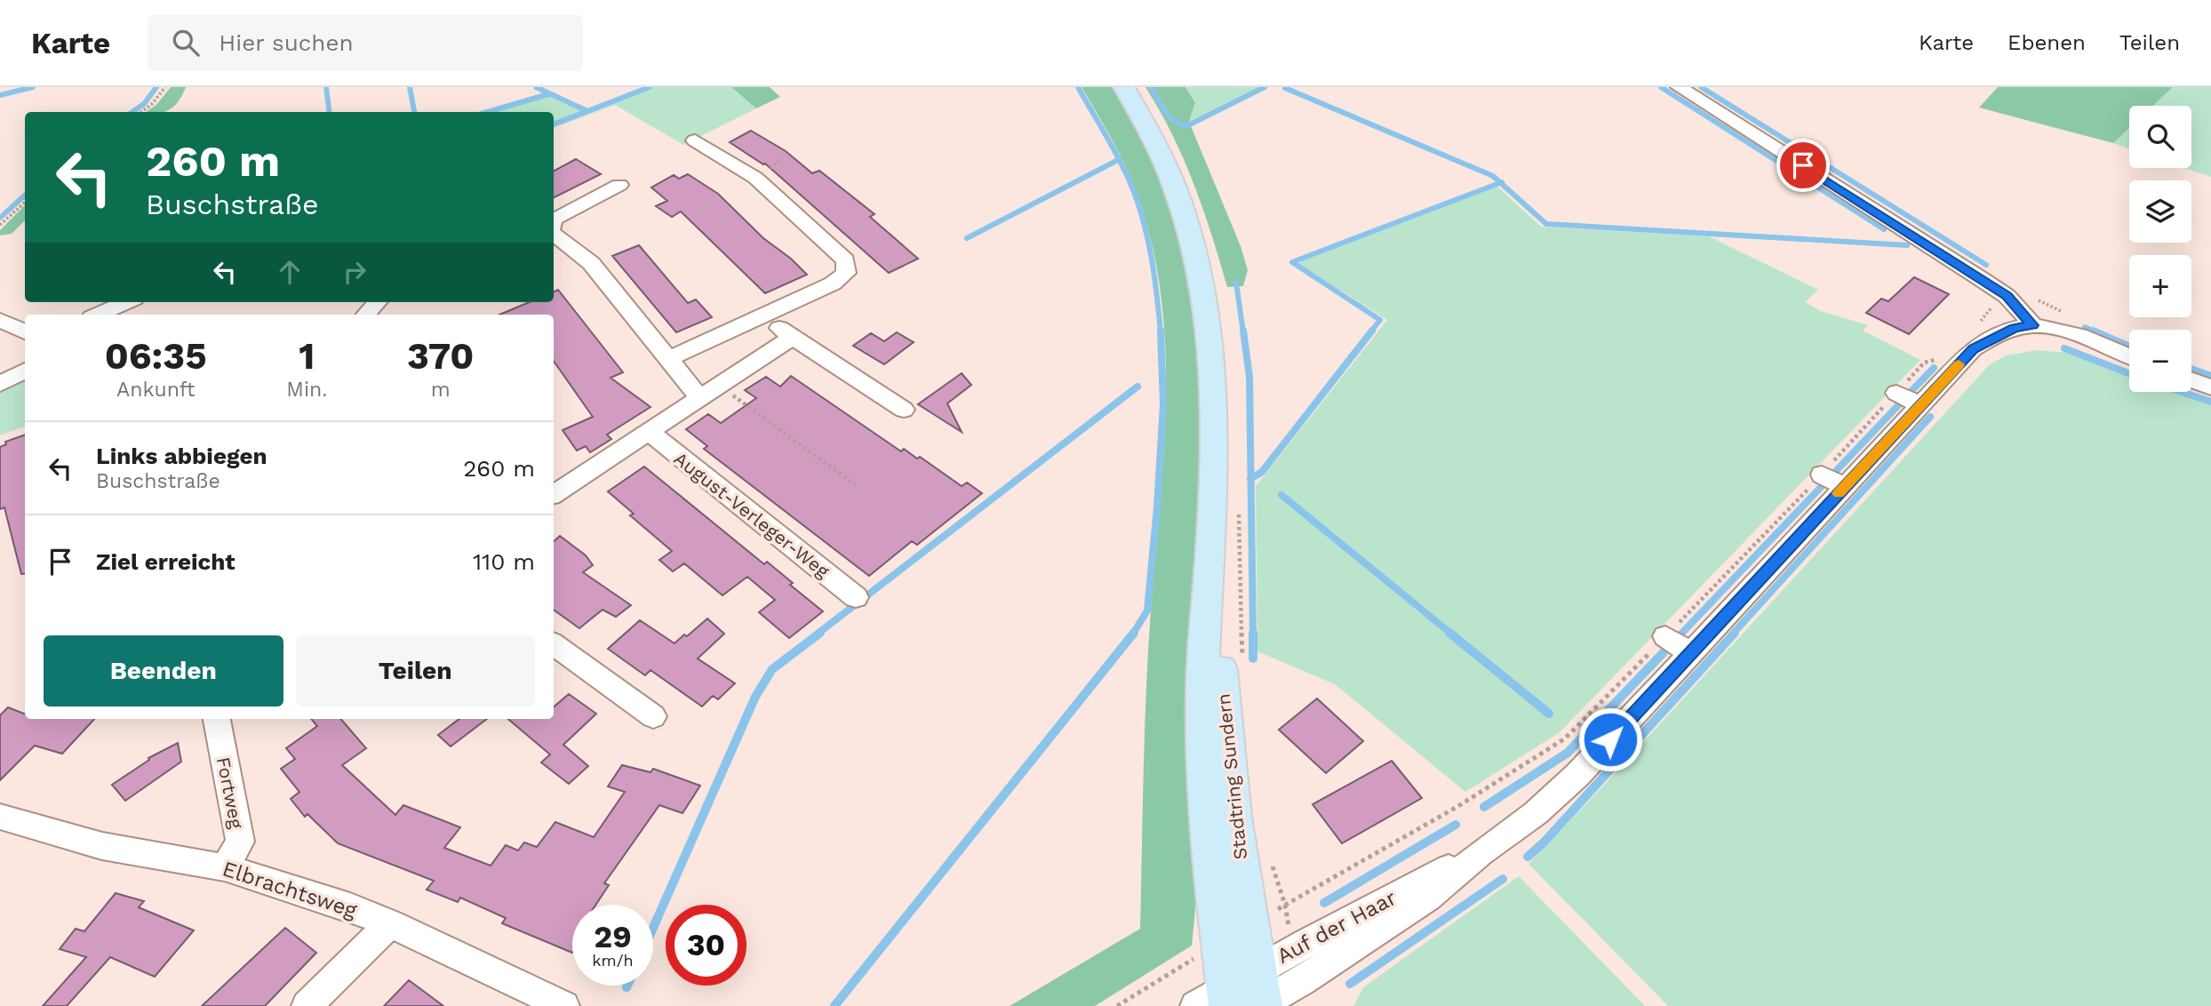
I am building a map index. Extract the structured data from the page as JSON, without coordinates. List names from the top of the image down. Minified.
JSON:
{"streets":{"main road":["Stadtring Sundern"],"street":["August-Verleger-Weg","Fortweg","Elbrachtsweg","Auf der Haar"]},"crossings":[["Stadtring Sundern","Auf der Haar"],["Fortweg","Elbrachtsweg"]],"page":{"header":"Karte","search":"Hier suchen","nav":["Karte","Ebenen","Teilen"],"map_buttons":["+","−"],"turn":["260 m","Buschstraße"],"eta":["06:35","Ankunft","1","Min.","370","m"],"list":[{"name":"Links abbiegen","note":"Buschstraße","value":"260 m"},{"name":"Ziel erreicht","value":"110 m"}],"buttons":["Beenden","Teilen"],"speed":"29 km/h","limit":"30"}}
